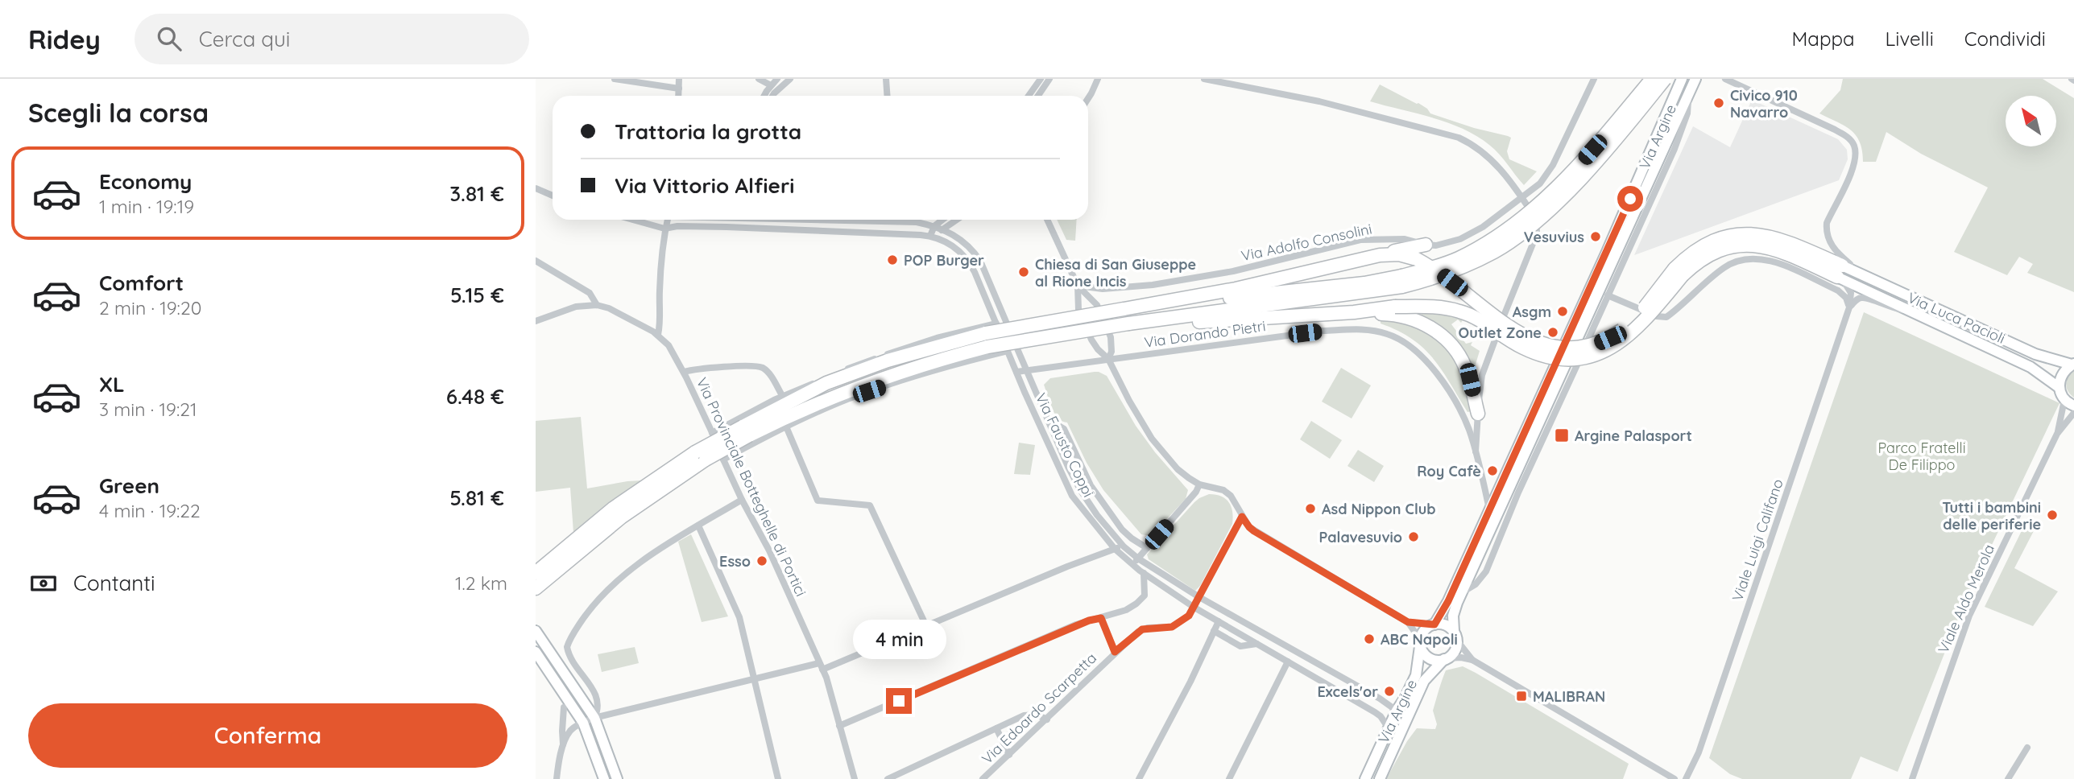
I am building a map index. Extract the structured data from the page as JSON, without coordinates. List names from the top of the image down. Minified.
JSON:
{"streets":{"street":["Via Argine","Via Adolfo Consolini","Via Luca Pacioli","Via Dorando Pietri","Via Fausto Coppi","Via Provinciale Botteghelle di Portici","Viale Luigi Califano","Viale Aldo Merola","Via Edoardo Scarpetta"]},"crossings":[["Via Argine","Via Dorando Pietri"],["Via Argine","Via Fausto Coppi"],["Via Dorando Pietri","Via Fausto Coppi"],["Via Fausto Coppi","Via Edoardo Scarpetta"]],"parks":["Parco Fratelli De Filippo"],"places":{"other":["Civico 910 Navarro","Vesuvius","POP Burger","Chiesa di San Giuseppe al Rione Incis","Asgm","Outlet Zone","Roy Cafè","Asd Nippon Club","Tutti i bambini delle periferie","Palavesuvio","Esso","ABC Napoli","Excels'or"],"transit":["Argine Palasport","MALIBRAN"]},"north":"top left","page":{"header":"Ridey","search":"Cerca qui","nav":["Mappa","Livelli","Condividi"],"heading":"Scegli la corsa","banner":["Trattoria la grotta","Via Vittorio Alfieri"],"list":[{"name":"Economy","note":"1 min · 19:19","value":"3.81 €"},{"name":"Comfort","note":"2 min · 19:20","value":"5.15 €"},{"name":"XL","note":"3 min · 19:21","value":"6.48 €"},{"name":"Green","note":"4 min · 19:22","value":"5.81 €"}],"pay":["Contanti","1.2 km"],"bubble":"4 min","buttons":"Conferma"}}
